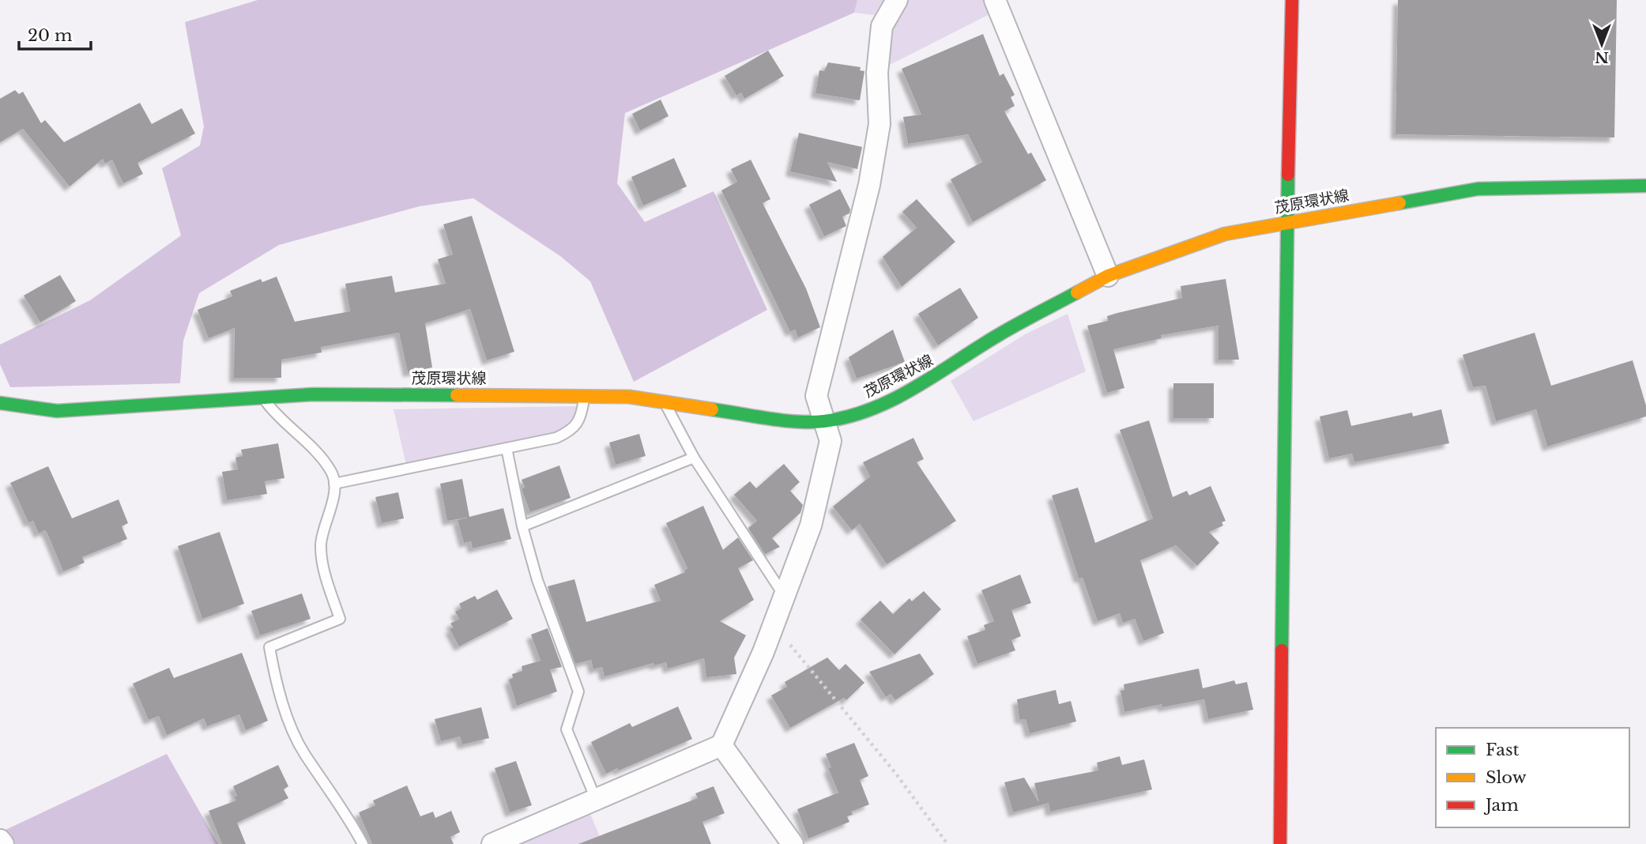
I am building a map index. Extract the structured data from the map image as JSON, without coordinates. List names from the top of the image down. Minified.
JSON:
{"streets":{"main road":["茂原環状線"]},"legend":["Fast","Slow","Jam"],"scale_bar":"20 m","north":"bottom"}
